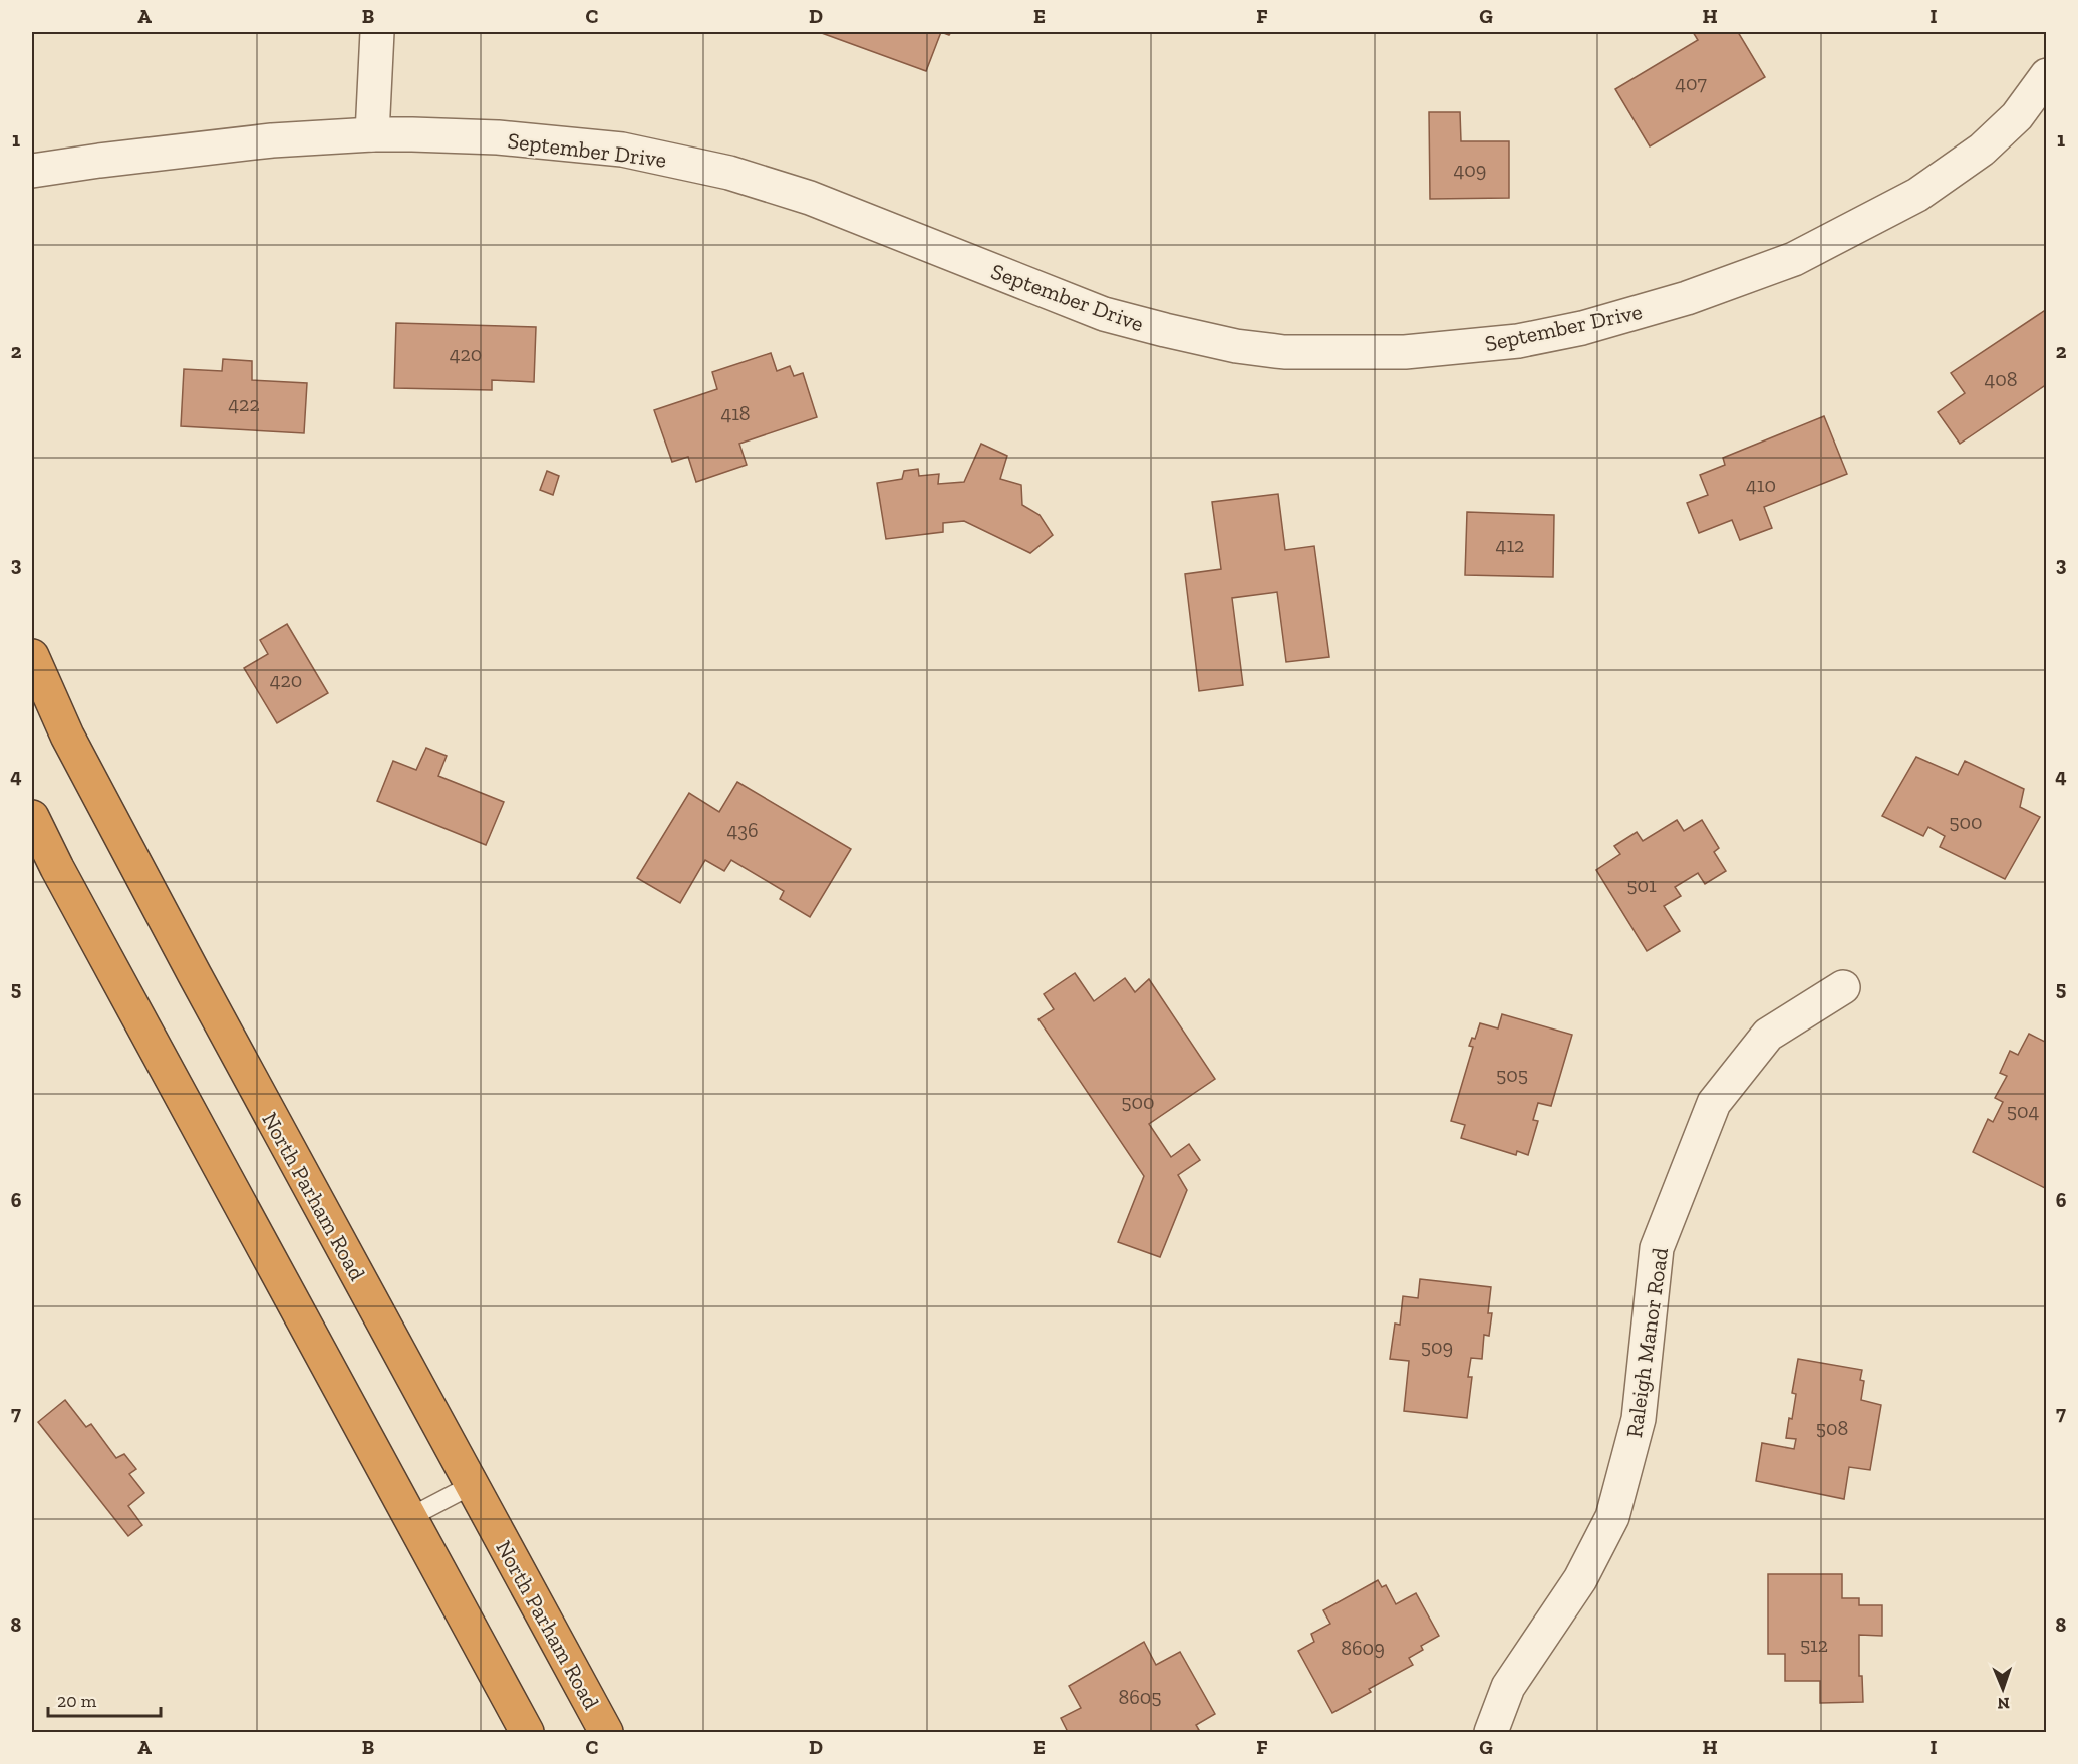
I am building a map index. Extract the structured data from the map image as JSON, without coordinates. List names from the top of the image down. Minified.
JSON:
{"streets":{"highway":["North Parham Road"],"street":["September Drive","Raleigh Manor Road"]},"house_numbers":["407","409","420","408","422","418","410","412","420","500","436","501","505","500","504","509","508","512","8609","8605"],"scale_bar":"20 m","north":"bottom","grid":{"columns":["A","B","C","D","E","F","G","H","I"],"rows":["1","2","3","4","5","6","7","8"]}}
